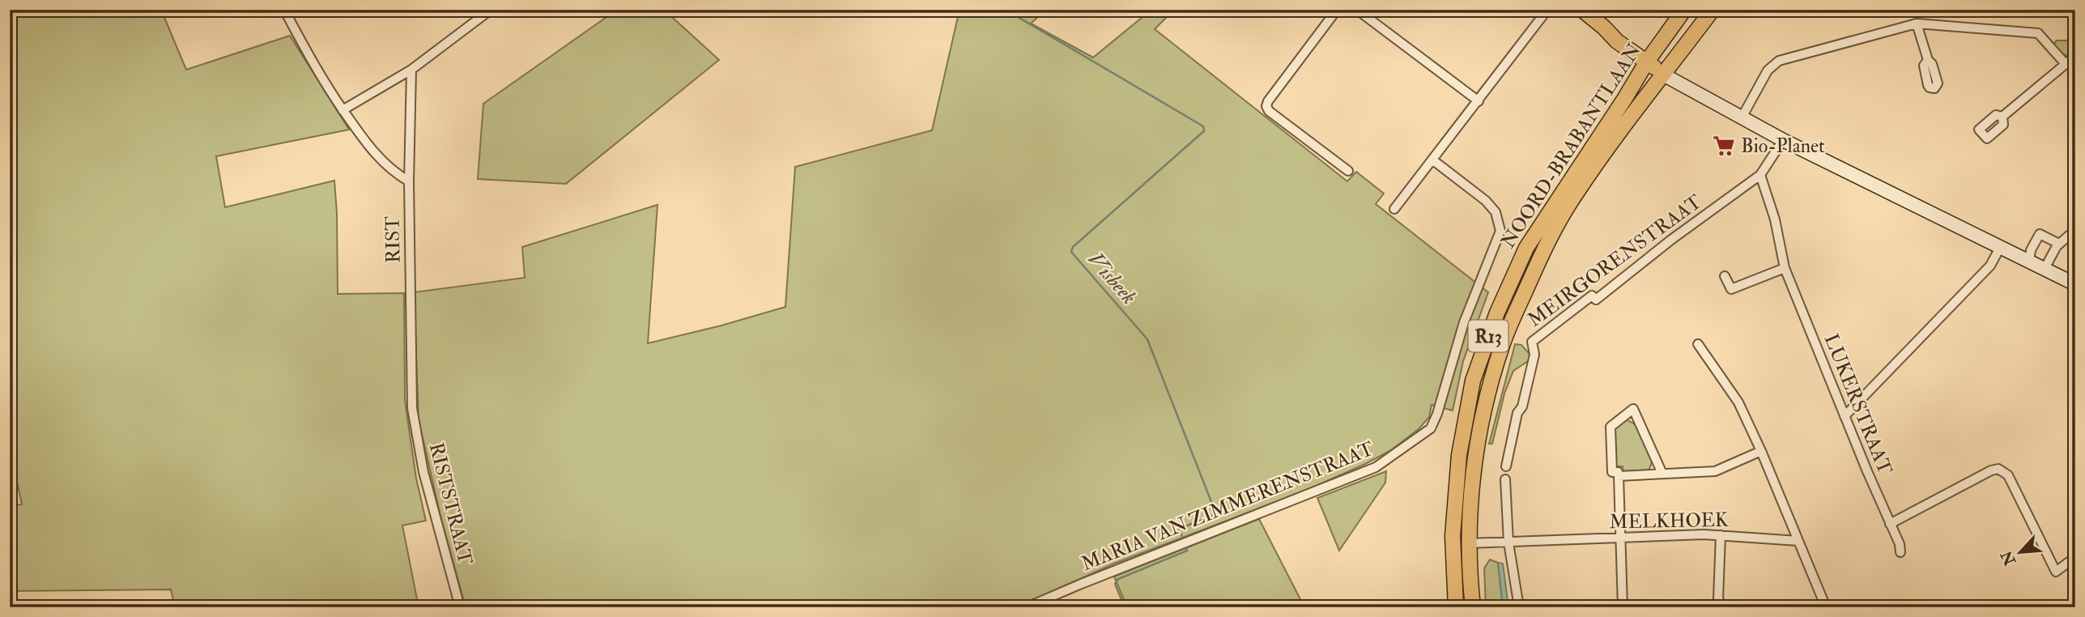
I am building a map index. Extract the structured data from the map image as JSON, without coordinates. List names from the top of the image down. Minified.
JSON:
{"streets":{"main road":["NOORD-BRABANTLAAN","R13"],"street":["RIST","MEIRGORENSTRAAT","LUKERSTRAAT","RISTSTRAAT","MARIA VAN ZIMMERENSTRAAT","MELKHOEK"]},"crossings":[["NOORD-BRABANTLAAN","MELKHOEK"],["RIST","RISTSTRAAT"],["MEIRGORENSTRAAT","LUKERSTRAAT"]],"water":["Visbeek"],"places":{"supermarket":["Bio-Planet"]},"north":"bottom left"}
